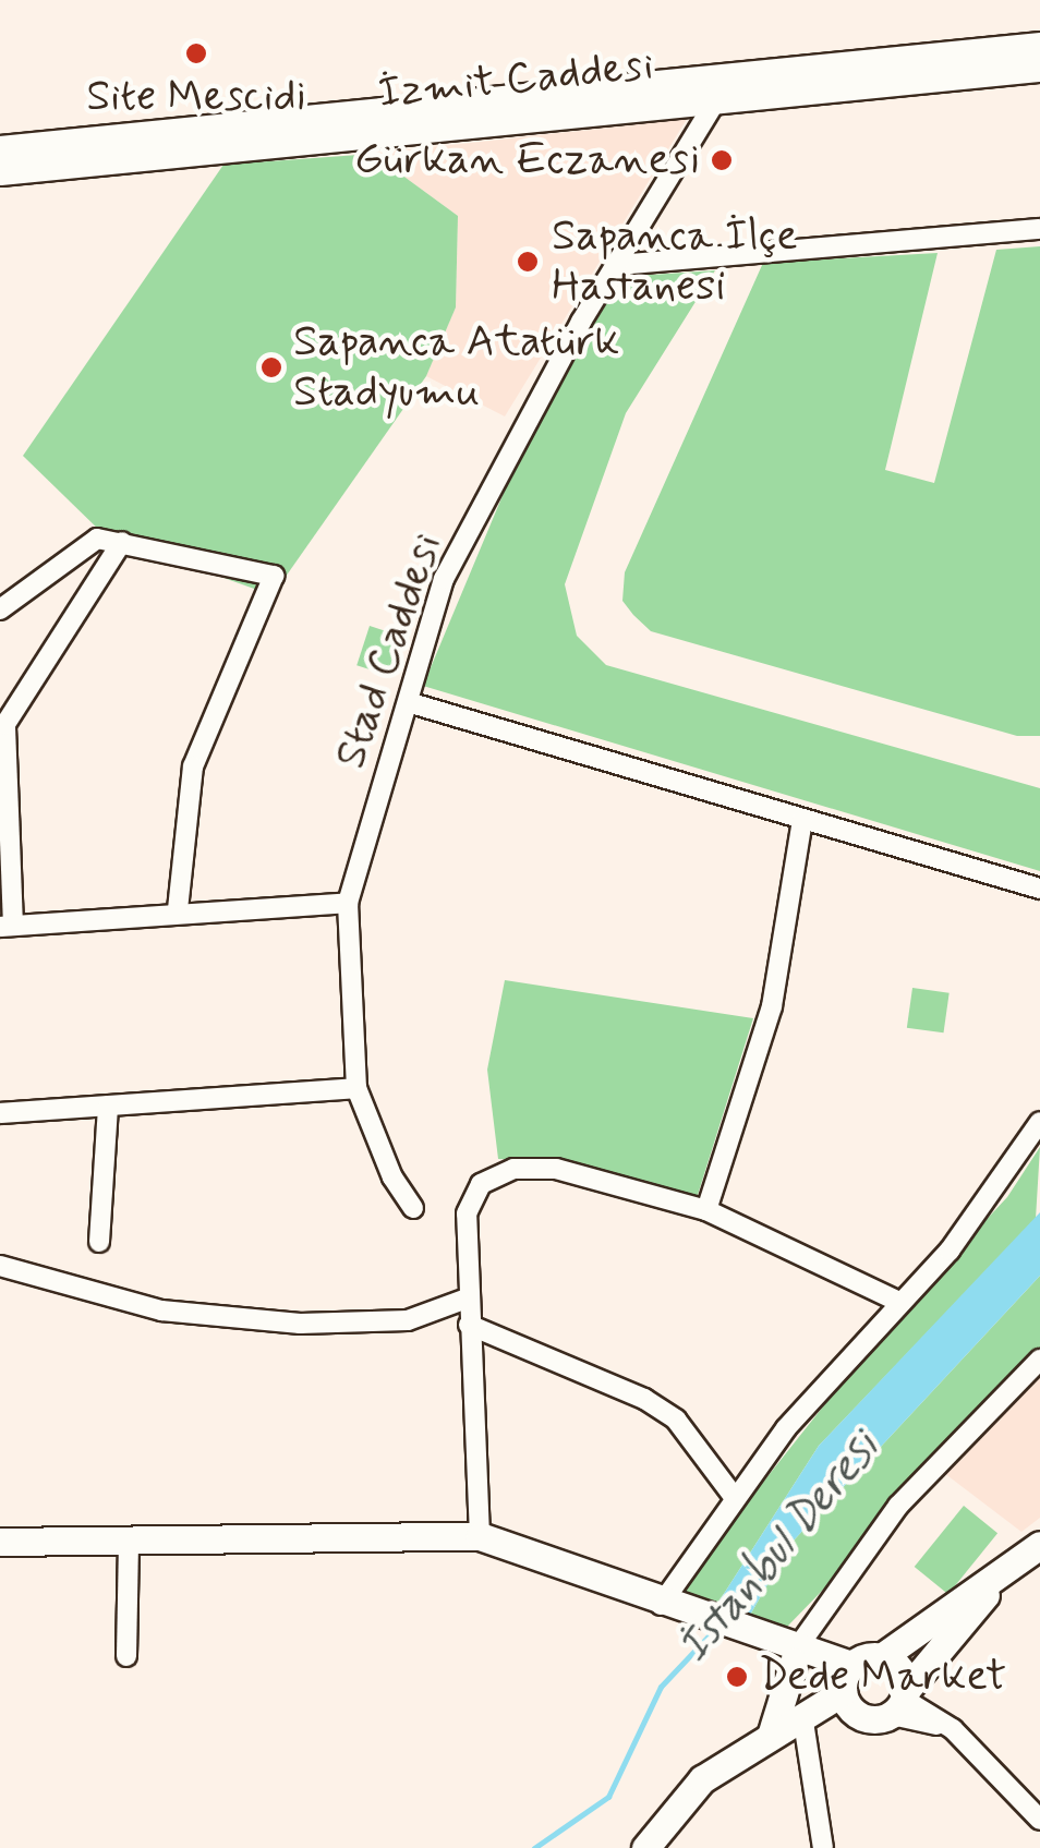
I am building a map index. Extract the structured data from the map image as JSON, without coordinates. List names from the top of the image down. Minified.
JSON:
{"streets":{"main road":["İzmit Caddesi"],"street":["Stad Caddesi"]},"crossings":[["İzmit Caddesi","Stad Caddesi"]],"water":["İstanbul Deresi"],"places":["Site Mescidi","Gürkan Eczanesi","Sapanca İlçe Hastanesi","Sapanca Atatürk Stadyumu","Dede Market"]}
